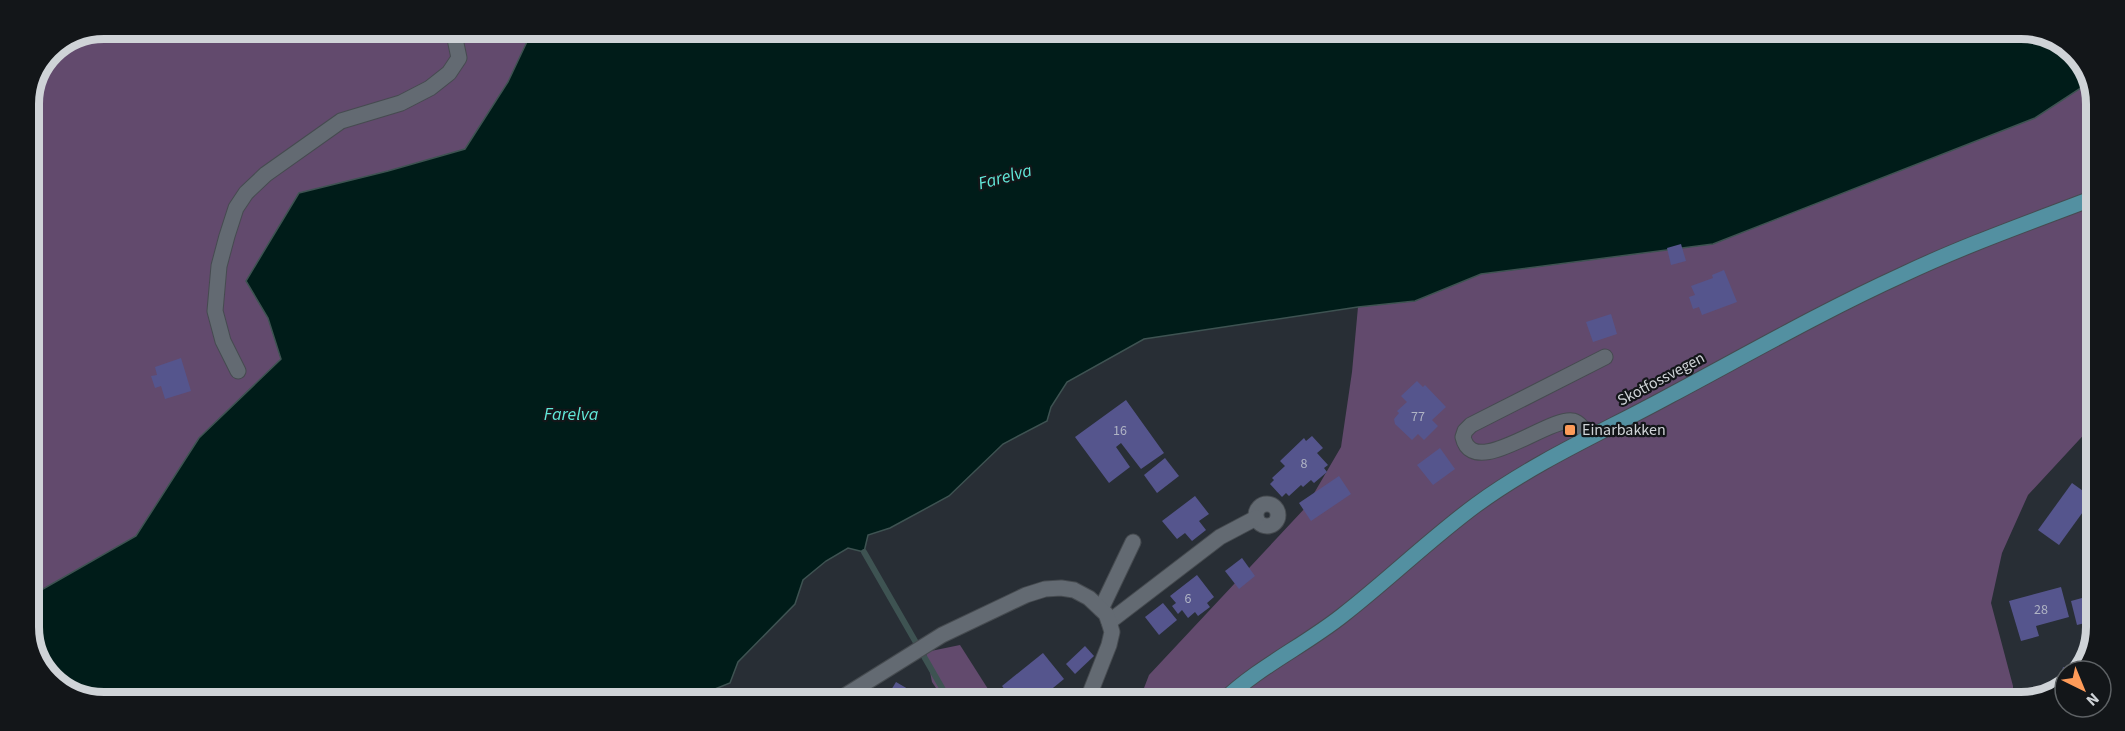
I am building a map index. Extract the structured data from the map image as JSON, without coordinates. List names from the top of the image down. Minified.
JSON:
{"streets":{"main road":["Skotfossvegen"]},"water":["Farelva"],"places":{"transit":["Einarbakken"]},"house_numbers":["77","16","8","6","28"],"north":"bottom right"}
